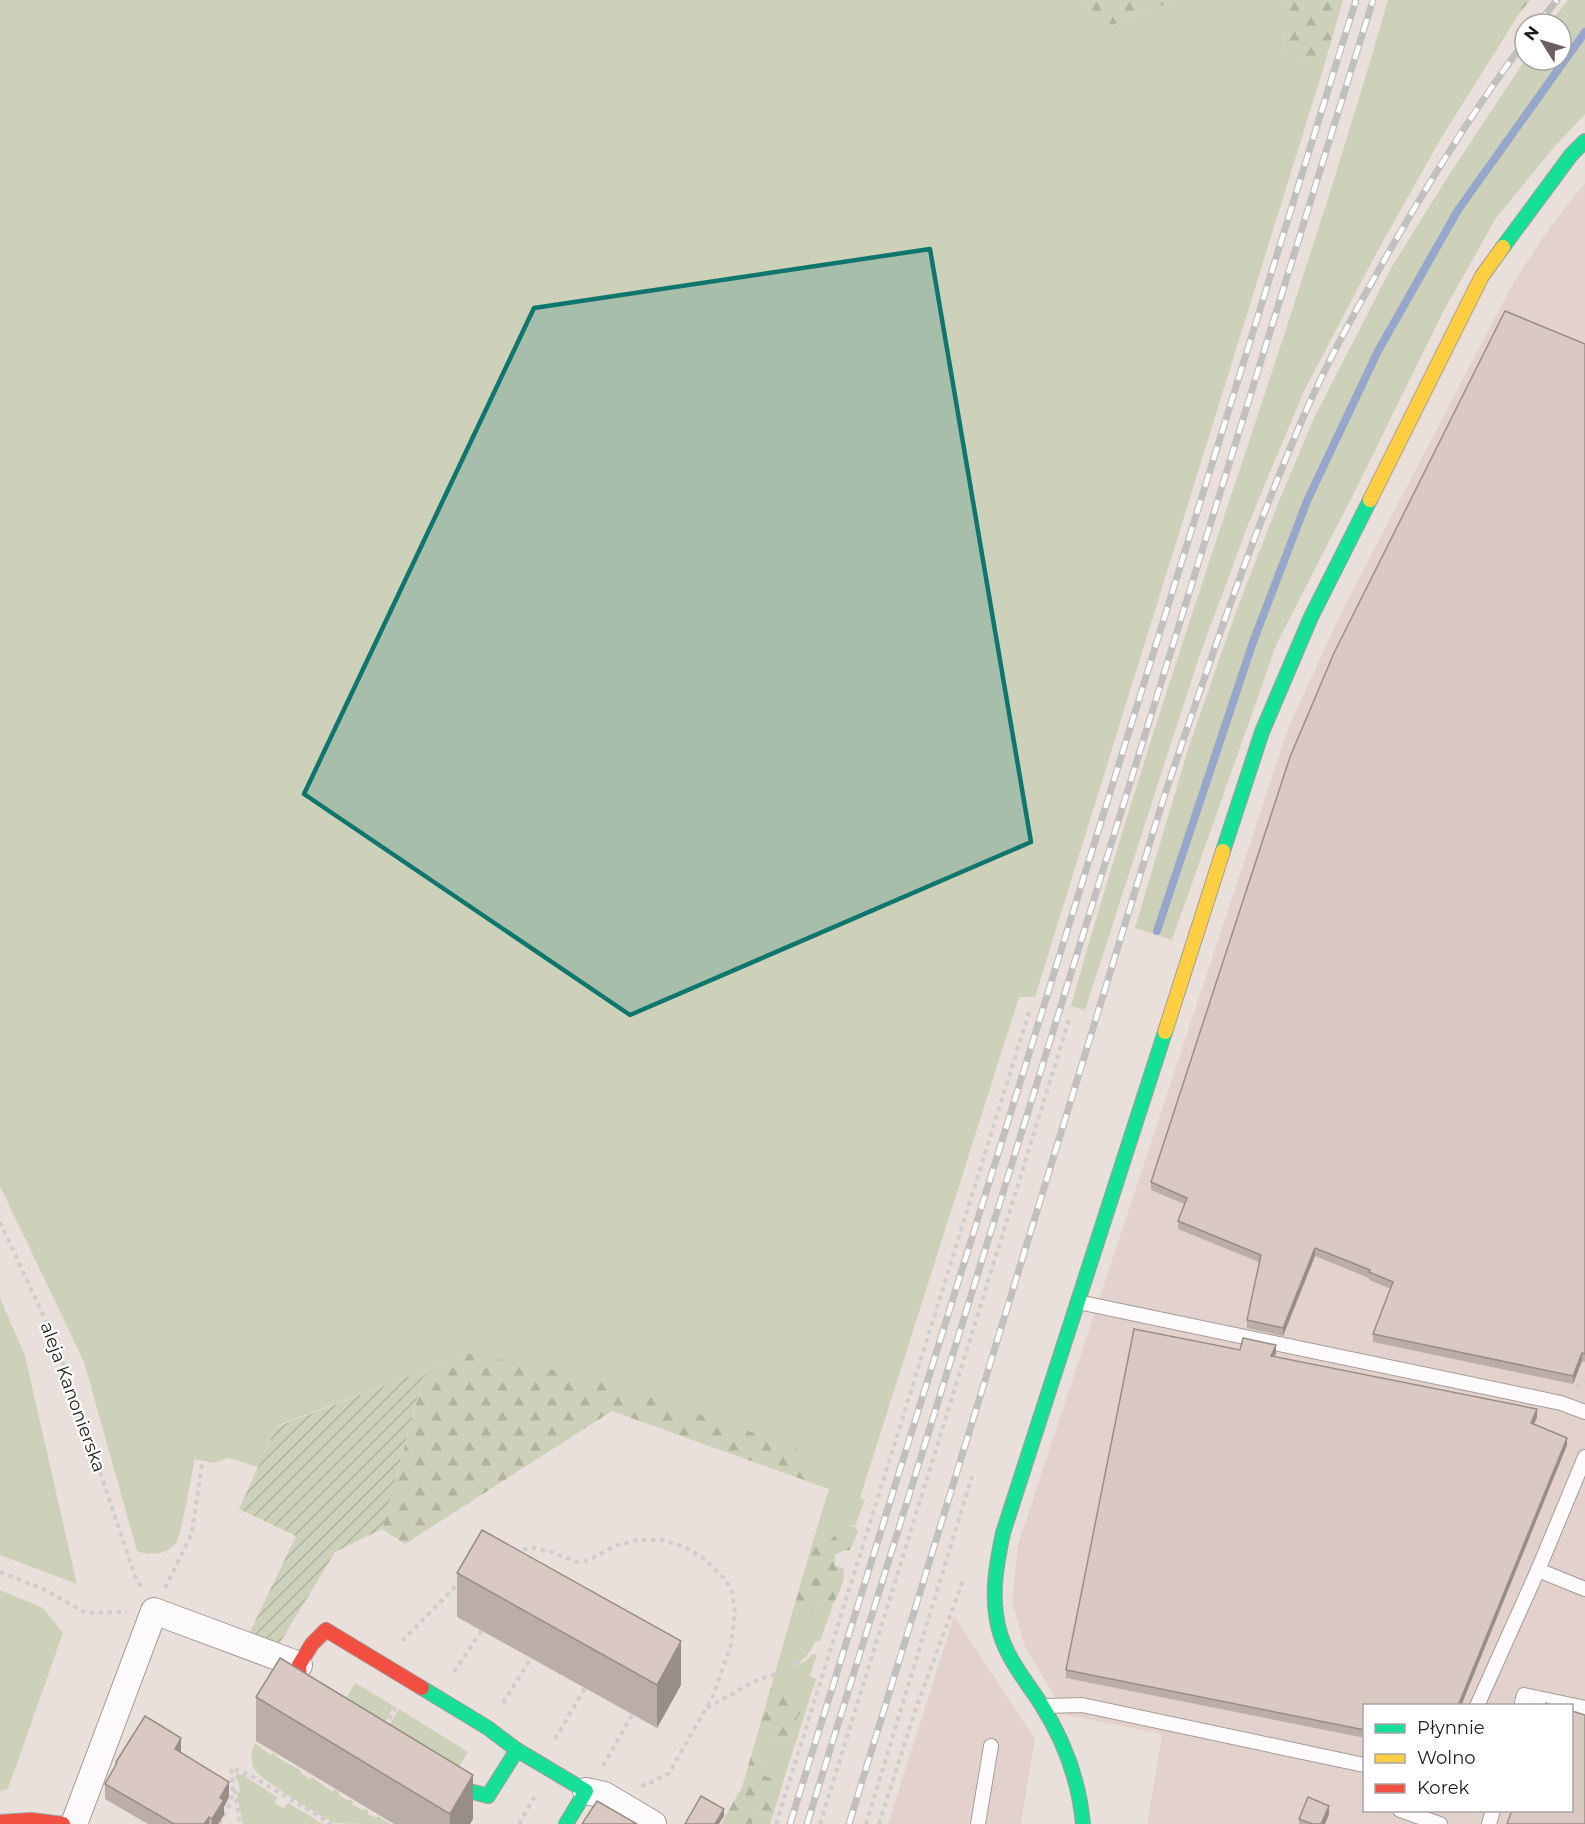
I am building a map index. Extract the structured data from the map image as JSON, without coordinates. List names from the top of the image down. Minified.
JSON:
{"streets":{"path":["aleja Kanonierska"]},"legend":["Płynnie","Wolno","Korek"],"north":"top left"}
